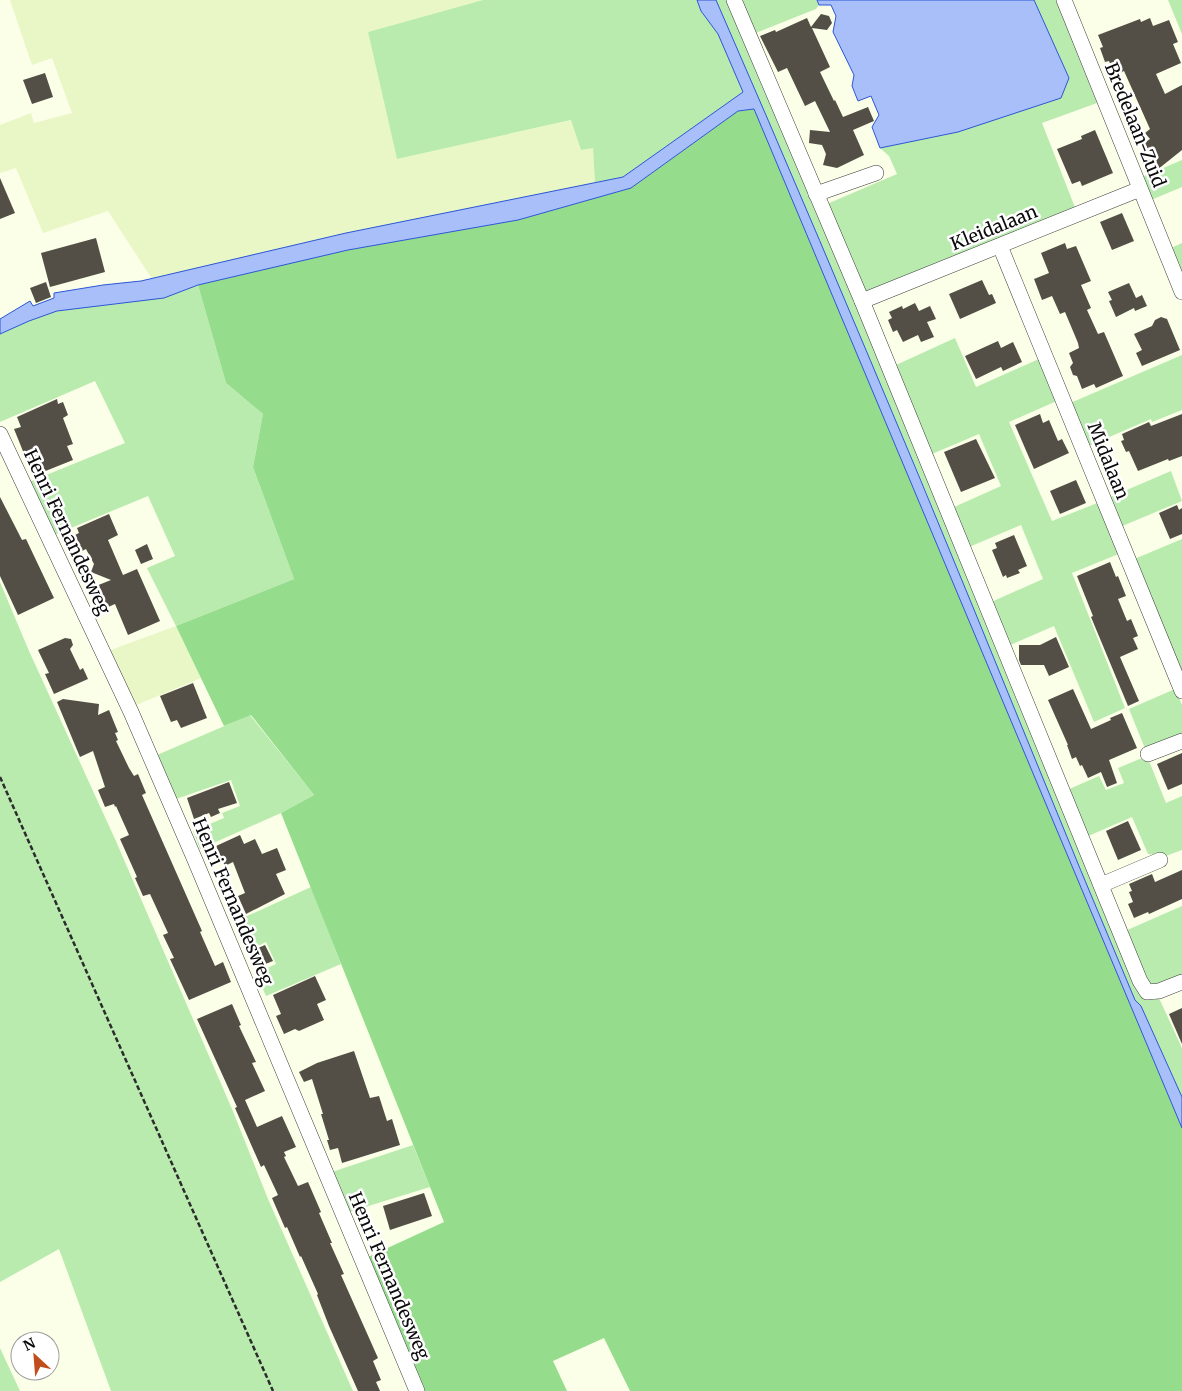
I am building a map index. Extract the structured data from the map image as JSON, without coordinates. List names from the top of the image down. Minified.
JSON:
{"streets":{"street":["Bredelaan-Zuid","Kleidalaan","Midalaan","Henri Fernandesweg"]},"crossings":[["Bredelaan-Zuid","Kleidalaan"],["Kleidalaan","Midalaan"]],"north":"top left"}
